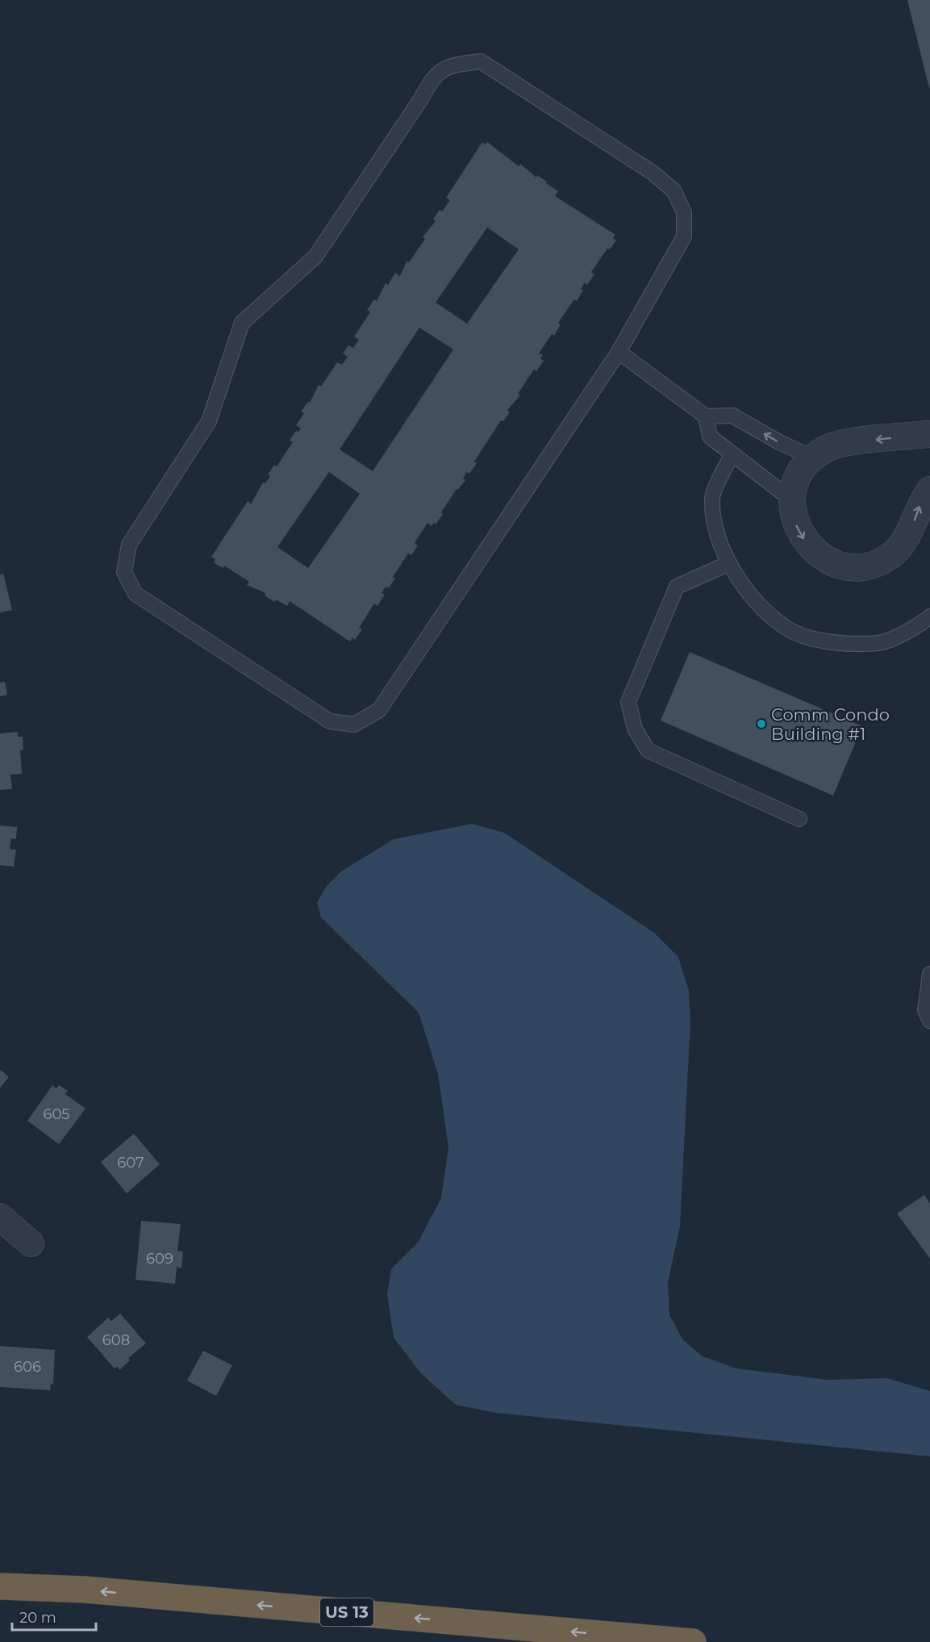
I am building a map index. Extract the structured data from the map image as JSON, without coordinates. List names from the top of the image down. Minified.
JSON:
{"streets":{"highway":["US 13"]},"places":["Comm Condo Building #1"],"house_numbers":["605","607","609","608","606"],"scale_bar":"20 m"}
